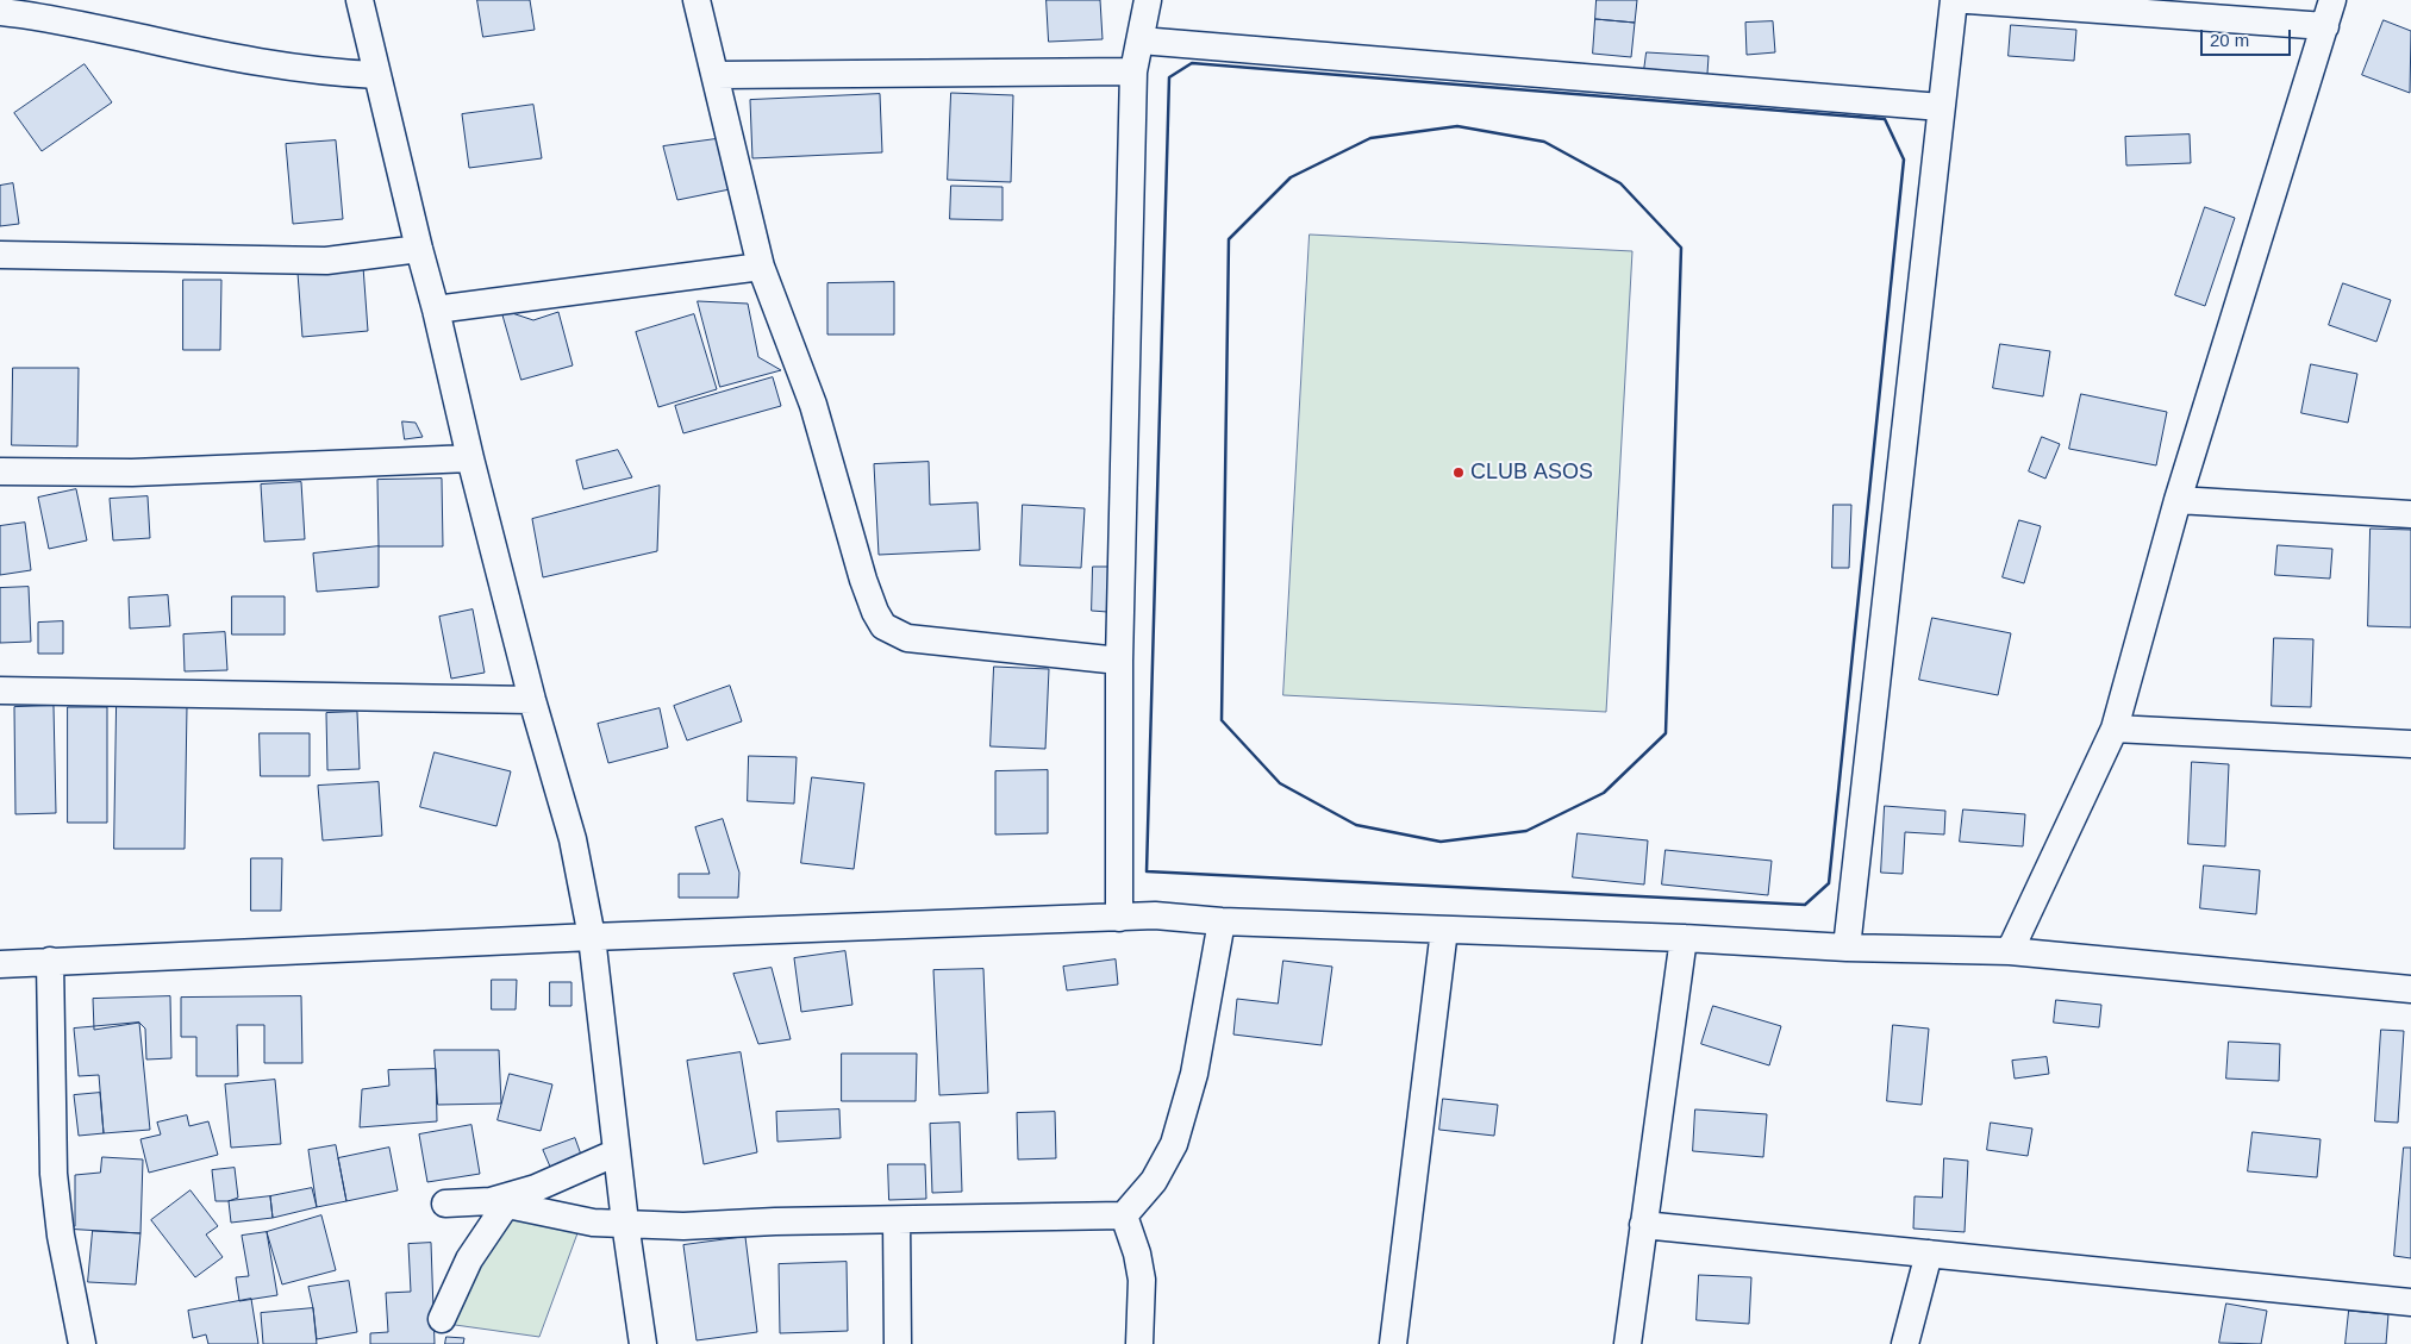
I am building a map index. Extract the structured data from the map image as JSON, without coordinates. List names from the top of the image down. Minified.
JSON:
{"places":["CLUB ASOS"],"scale_bar":"20 m"}
